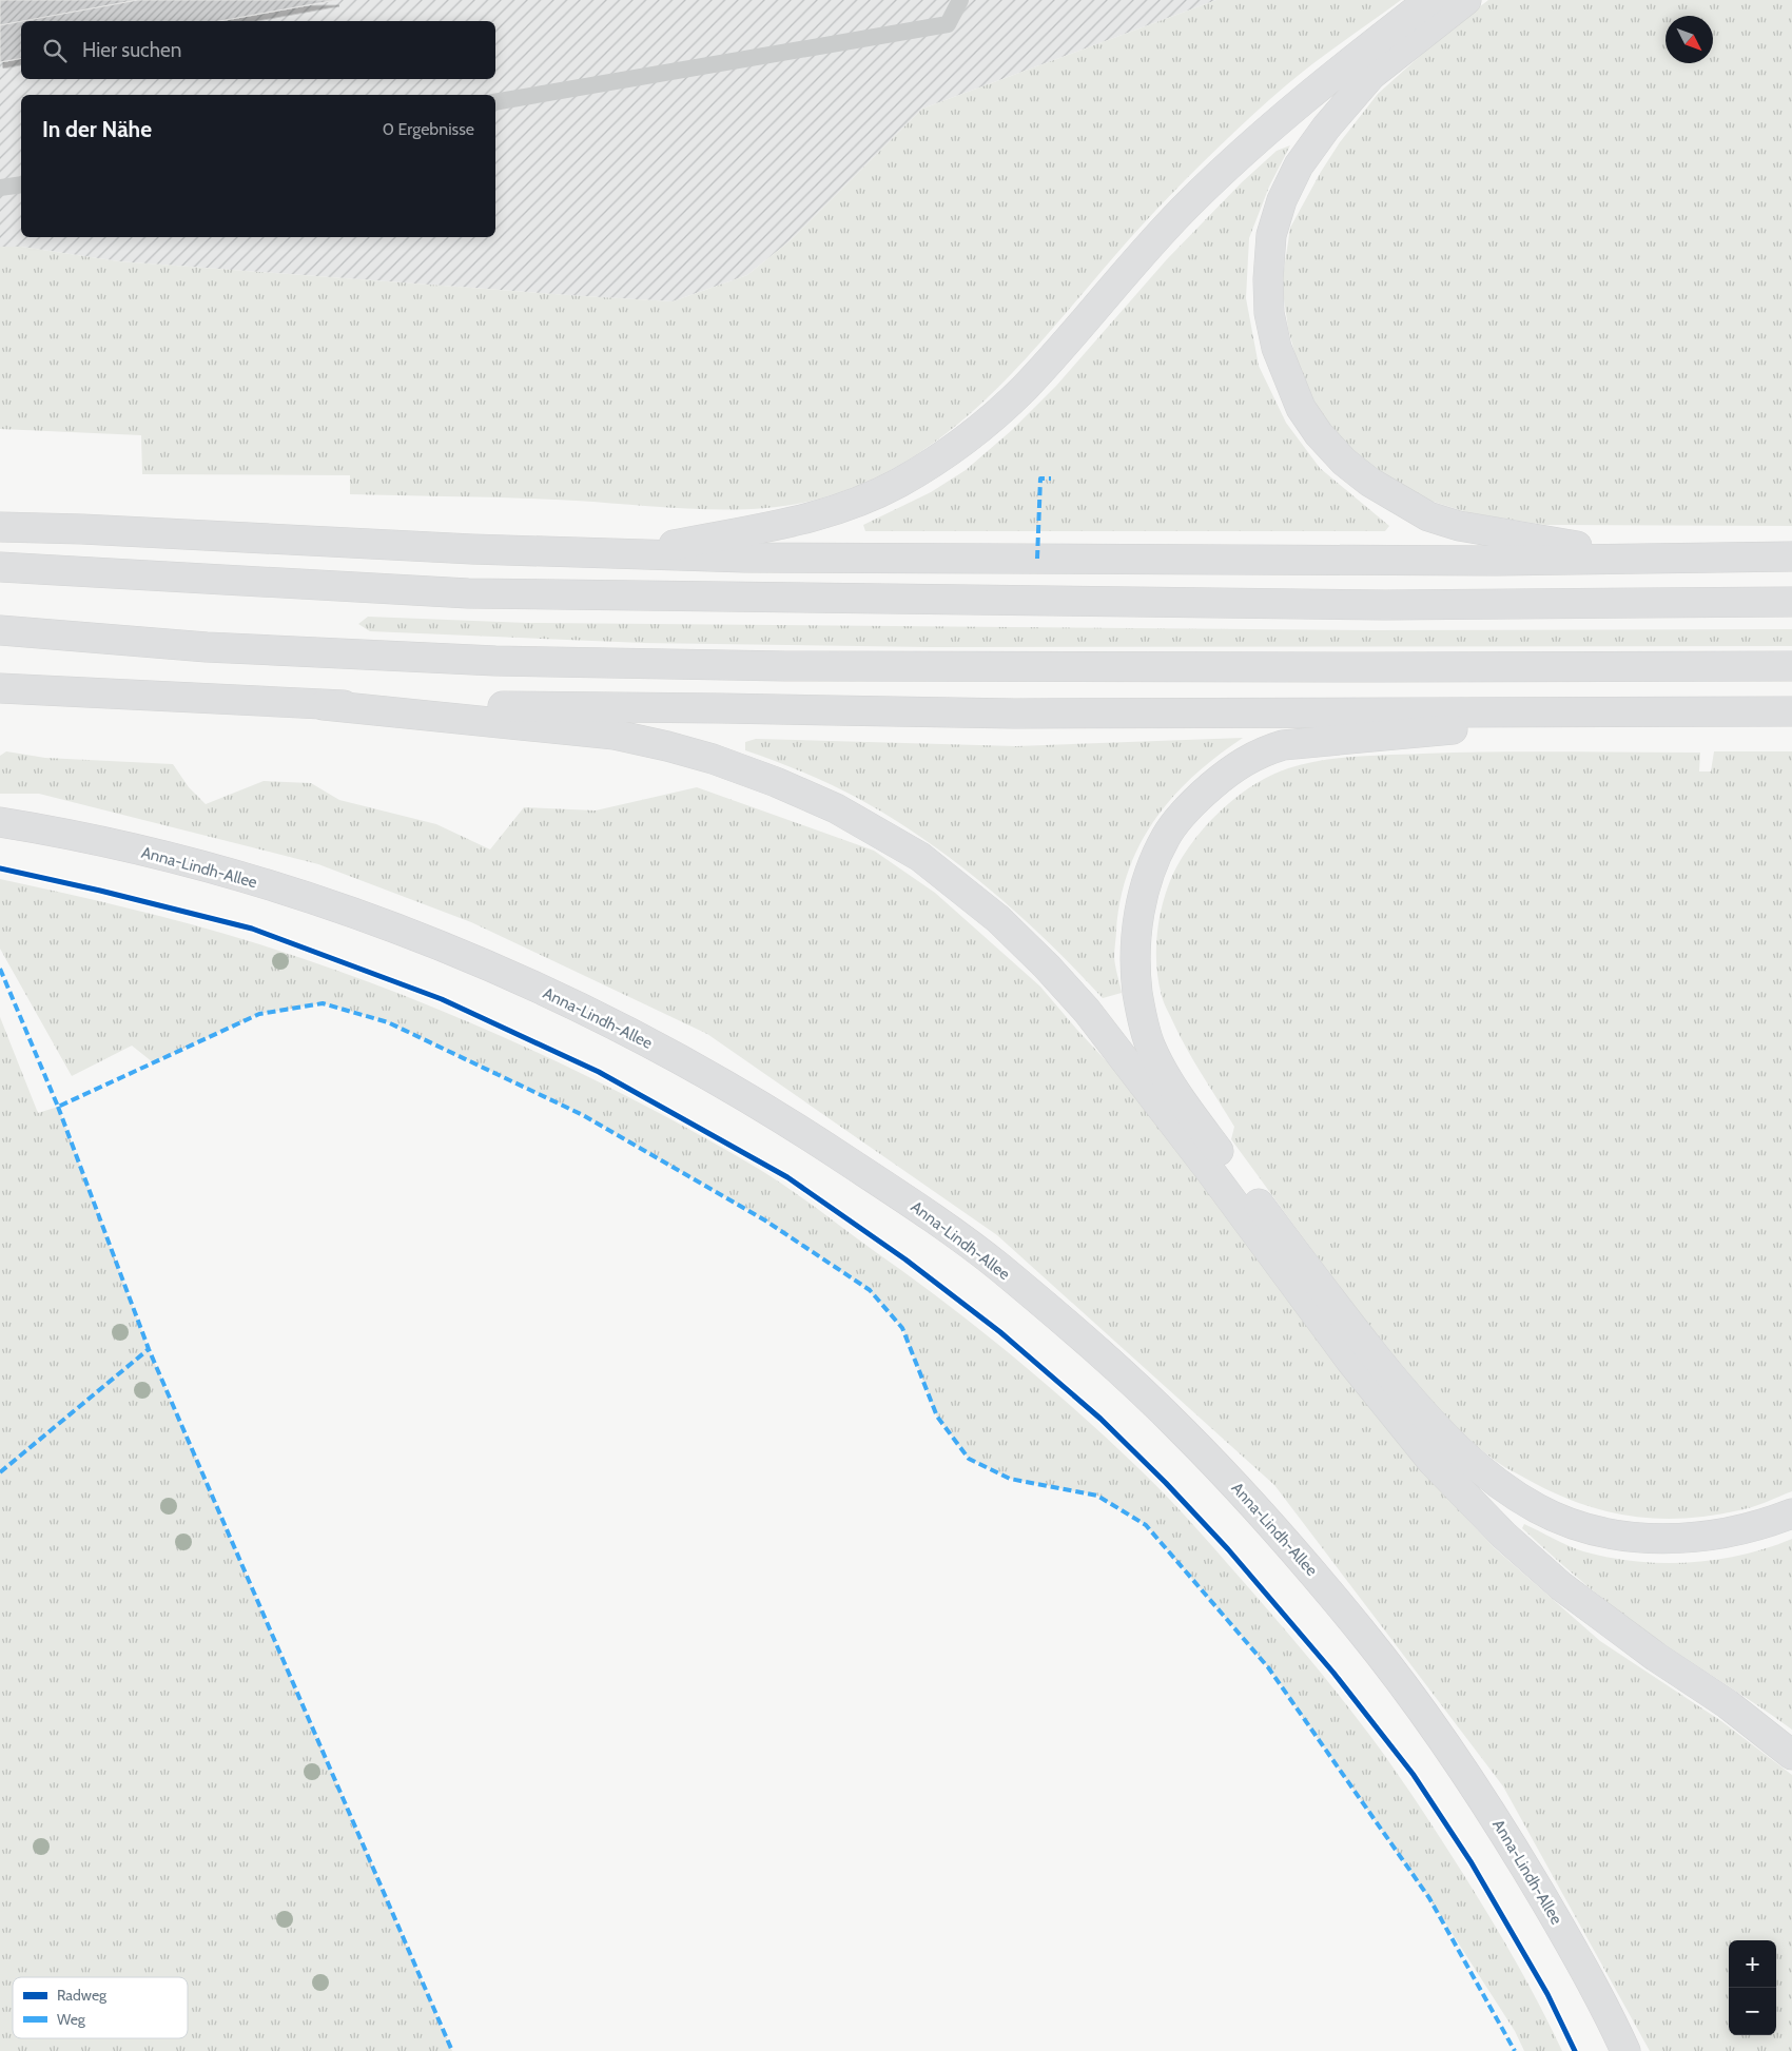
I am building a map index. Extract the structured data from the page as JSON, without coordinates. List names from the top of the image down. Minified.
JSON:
{"streets":{"main road":["Anna-Lindh-Allee"]},"legend":["Radweg","Weg"],"north":"bottom right","page":{"search":"Hier suchen","heading":["In der Nähe","0 Ergebnisse"],"map_buttons":["+","−"]}}
